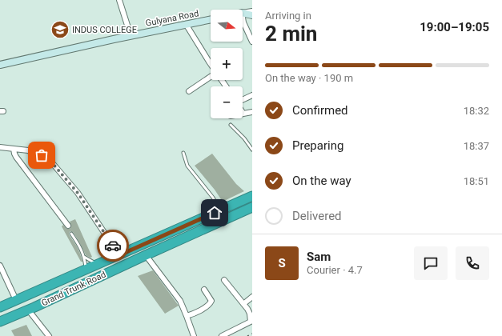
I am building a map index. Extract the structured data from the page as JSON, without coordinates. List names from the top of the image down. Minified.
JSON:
{"streets":{"highway":["Grand Trunk Road"],"main road":["Gulyana Road"]},"places":{"school or university":["INDUS COLLEGE"]},"north":"right","page":{"heading":["2 min","Arriving in","19:00–19:05"],"panel":["Sam","Courier · 4.7"],"map_buttons":["+","−"],"bar":"On the way · 190 m","list":[["Confirmed","18:32"],["Preparing","18:37"],["On the way","18:51"],"Delivered"],"round":"S"}}
